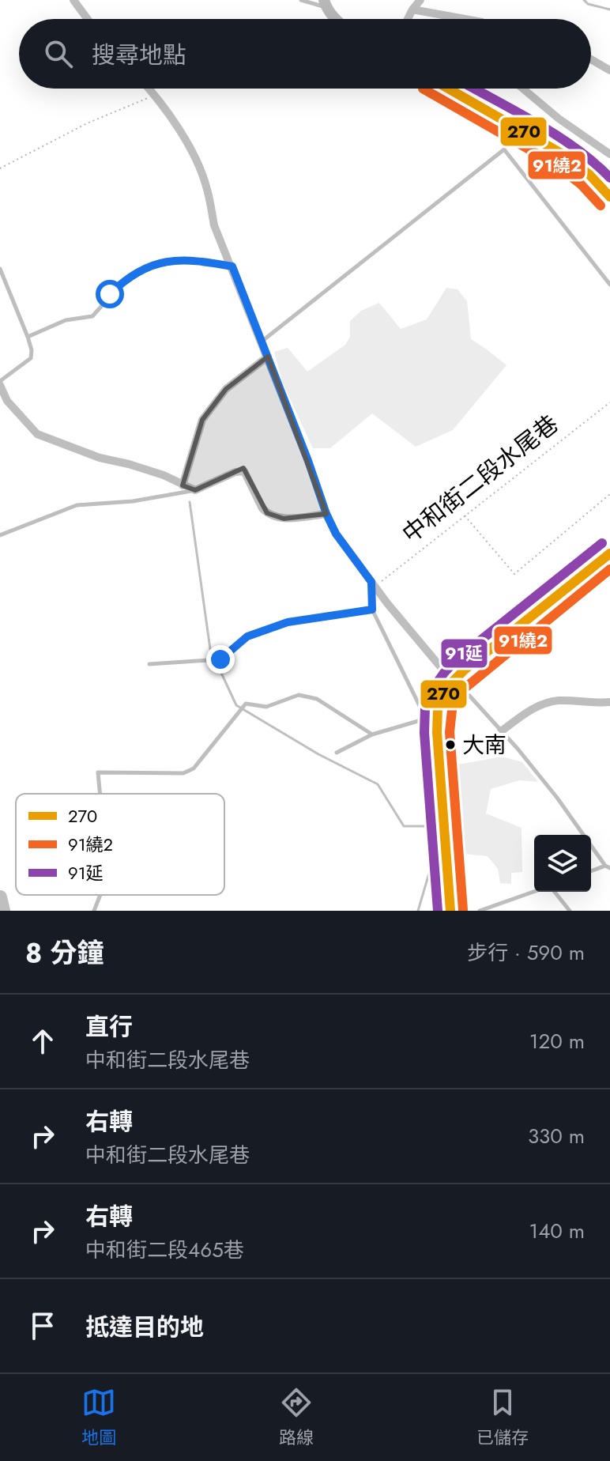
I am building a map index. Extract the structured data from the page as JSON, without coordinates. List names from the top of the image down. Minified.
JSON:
{"streets":{"path":["中和街二段水尾巷"]},"places":["大南"],"lines":["transit line 270","transit line 91繞2","transit line 91延"],"legend":["270","91繞2","91延"],"page":{"search":"搜尋地點","heading":["8 分鐘","步行 · 590 m"],"list":[["直行","中和街二段水尾巷","120 m"],["右轉","中和街二段水尾巷","330 m"],["右轉","中和街二段465巷","140 m"],"抵達目的地"],"nav":["地圖","路線","已儲存"]}}
